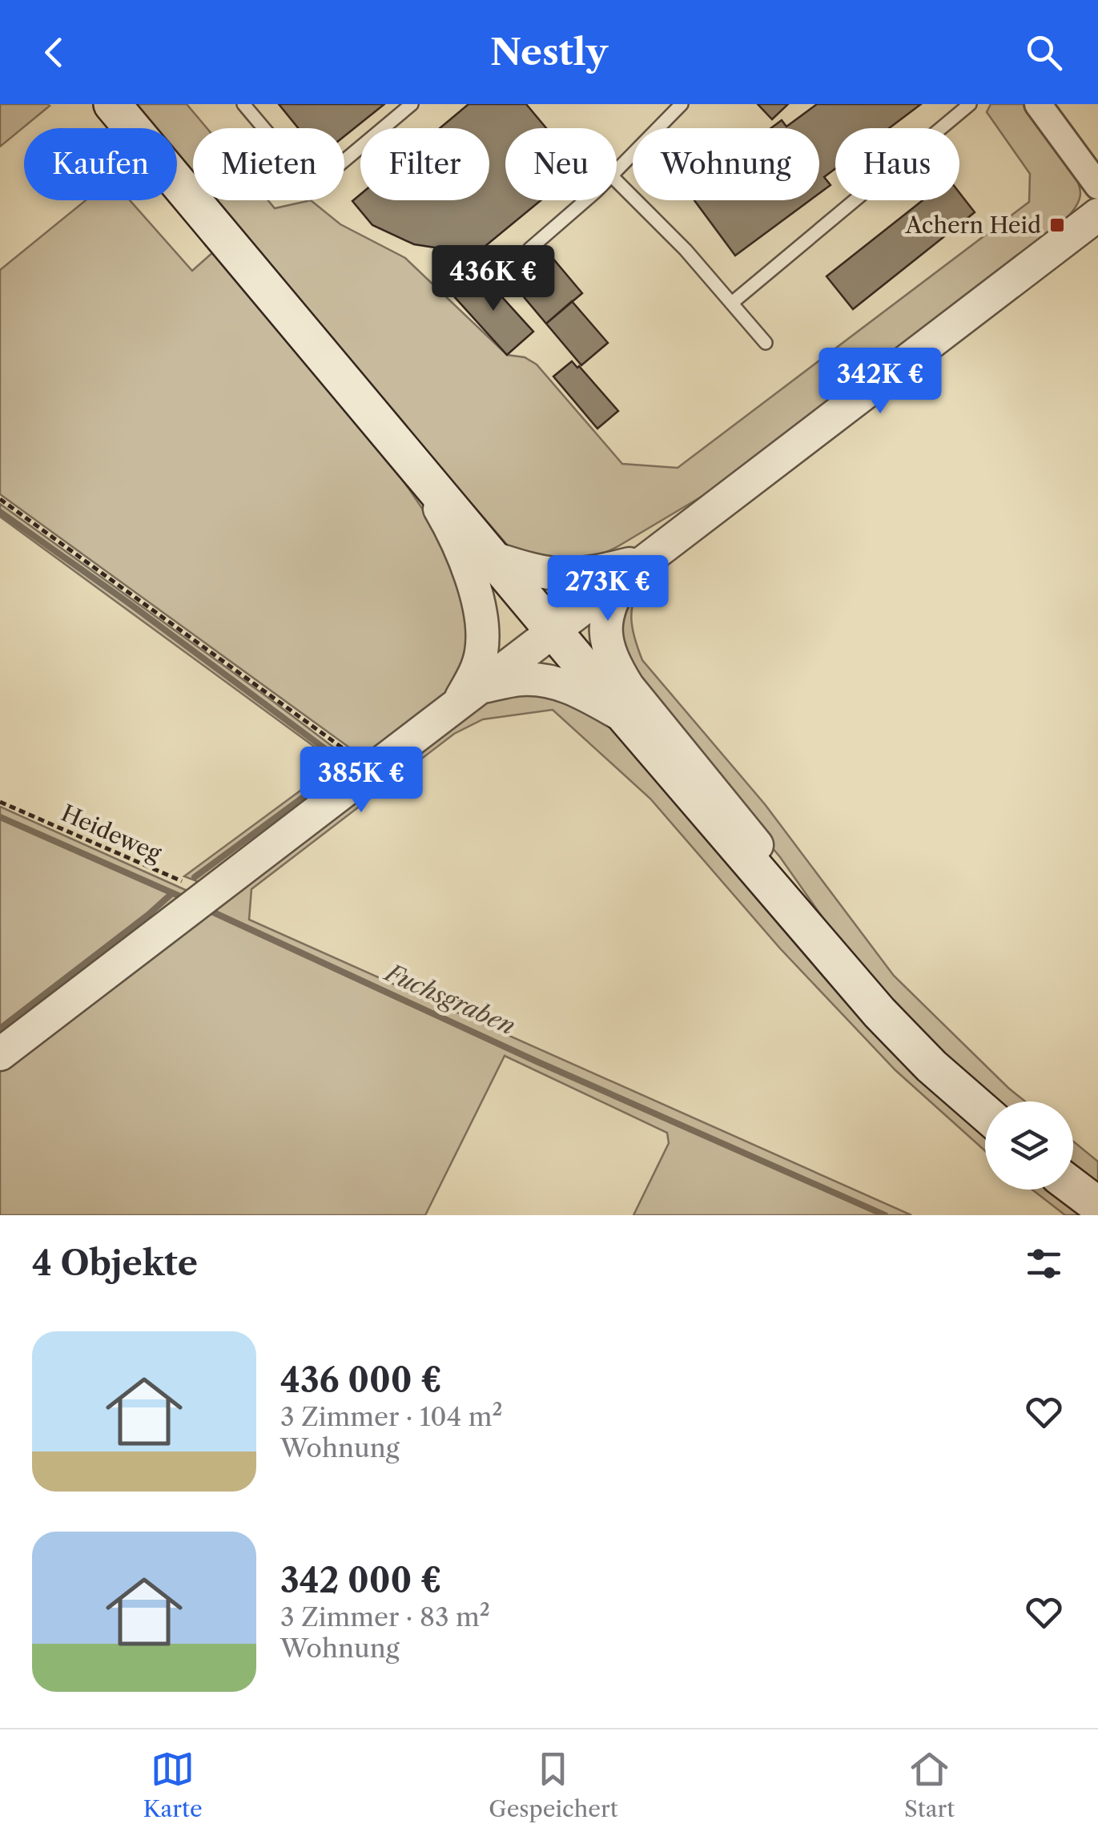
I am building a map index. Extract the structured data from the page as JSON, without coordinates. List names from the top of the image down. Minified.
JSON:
{"streets":{"path":["Heideweg"]},"water":["Fuchsgraben"],"places":{"transit":["Achern Heid"]},"page":{"header":"Nestly","chip":["Kaufen","Mieten","Filter","Neu","Wohnung","Haus"],"price":["436K €","342K €","273K €","385K €"],"heading":"4 Objekte","list":[{"name":"436 000 €","note":"3 Zimmer · 104 m² · Wohnung"},{"name":"342 000 €","note":"3 Zimmer · 83 m² · Wohnung"}],"tabs":["Karte","Gespeichert","Start"]}}
